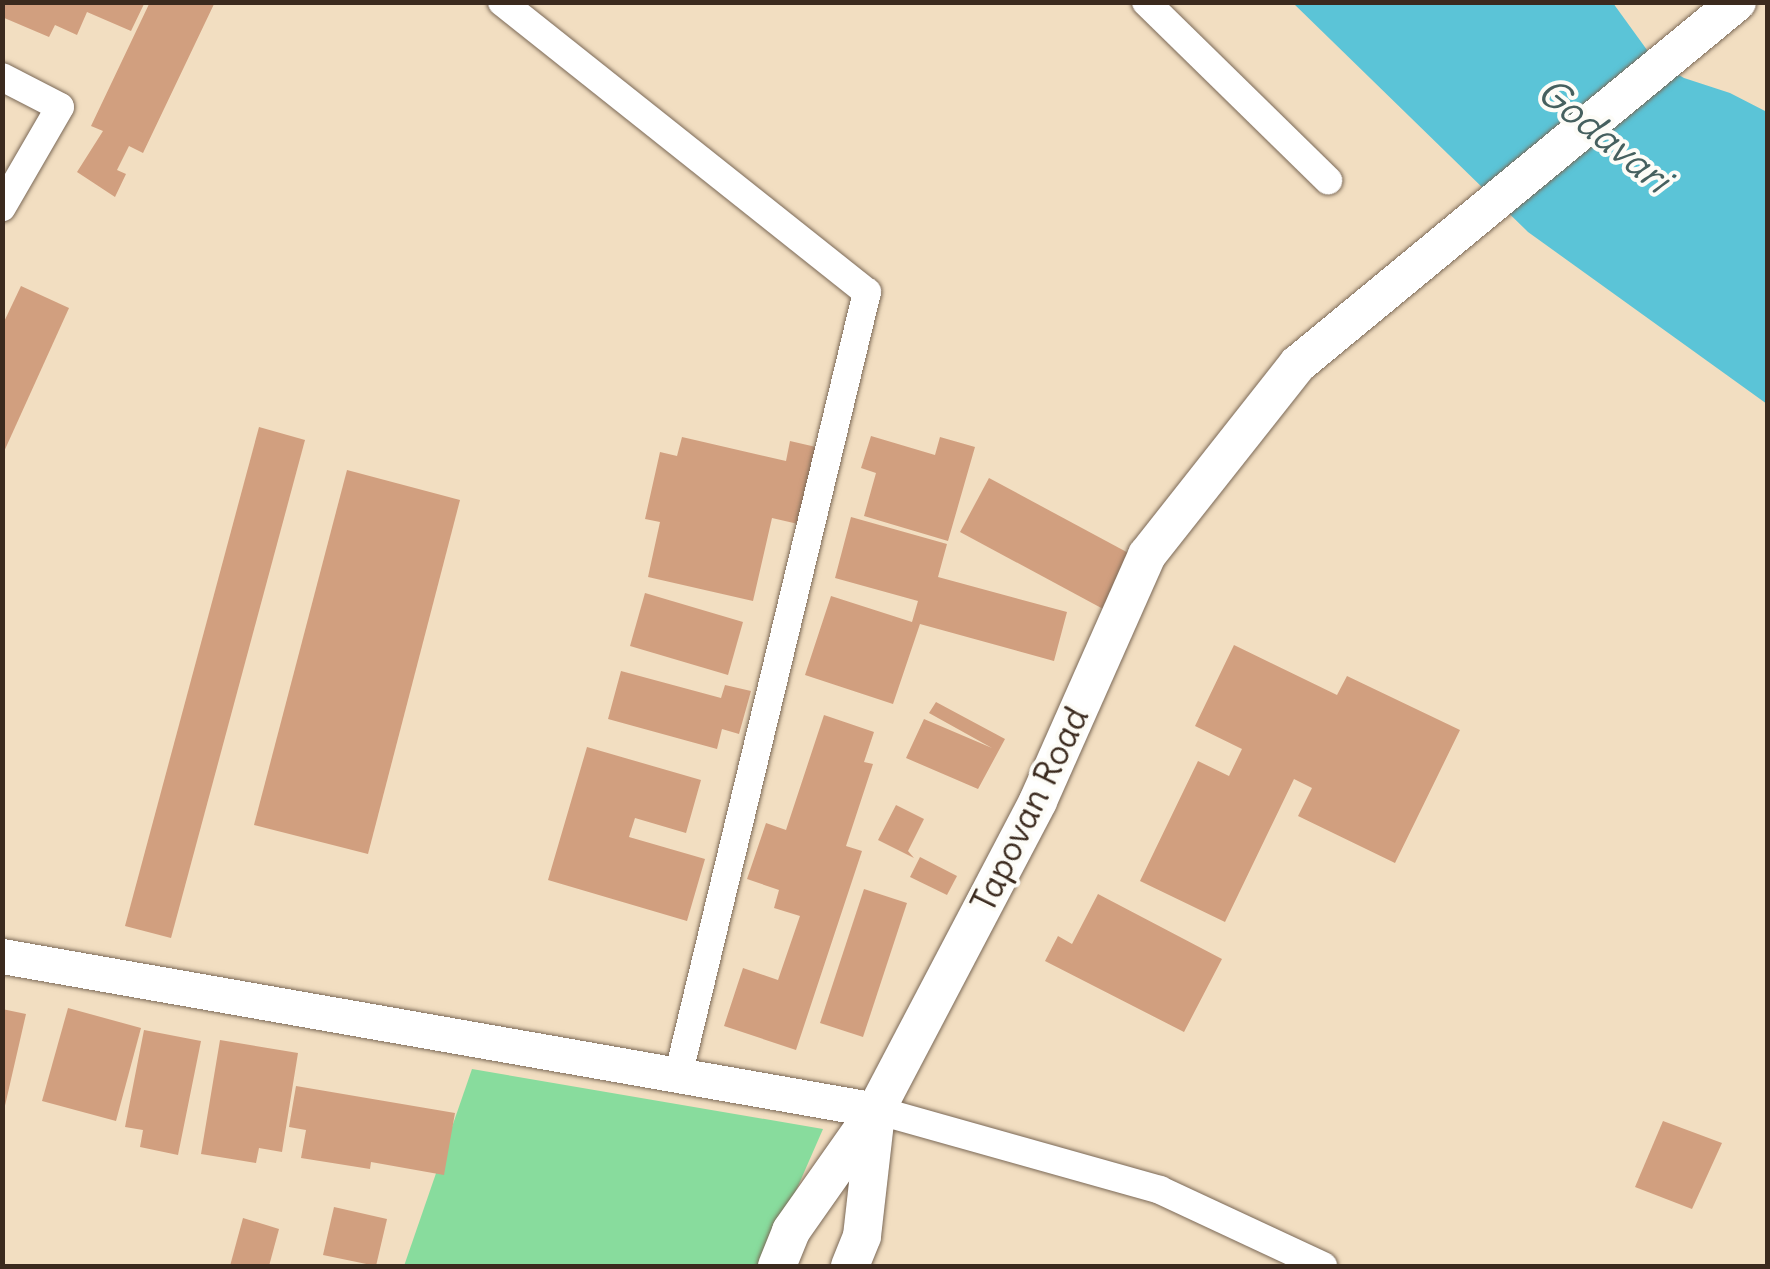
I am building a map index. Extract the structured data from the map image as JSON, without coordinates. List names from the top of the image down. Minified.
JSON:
{"streets":{"main road":["Tapovan Road"]},"water":["Godavari"]}
